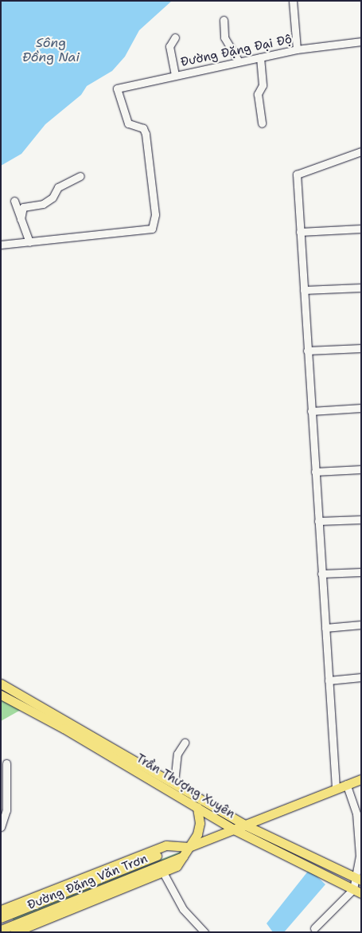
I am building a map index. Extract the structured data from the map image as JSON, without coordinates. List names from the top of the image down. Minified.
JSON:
{"streets":{"main road":["Trần Thượng Xuyên","Đường Đặng Văn Trơn"],"street":["Đường Đặng Đại Độ"]},"crossings":[["Trần Thượng Xuyên","Đường Đặng Văn Trơn"]],"water":["Sông Đồng Nai"]}
